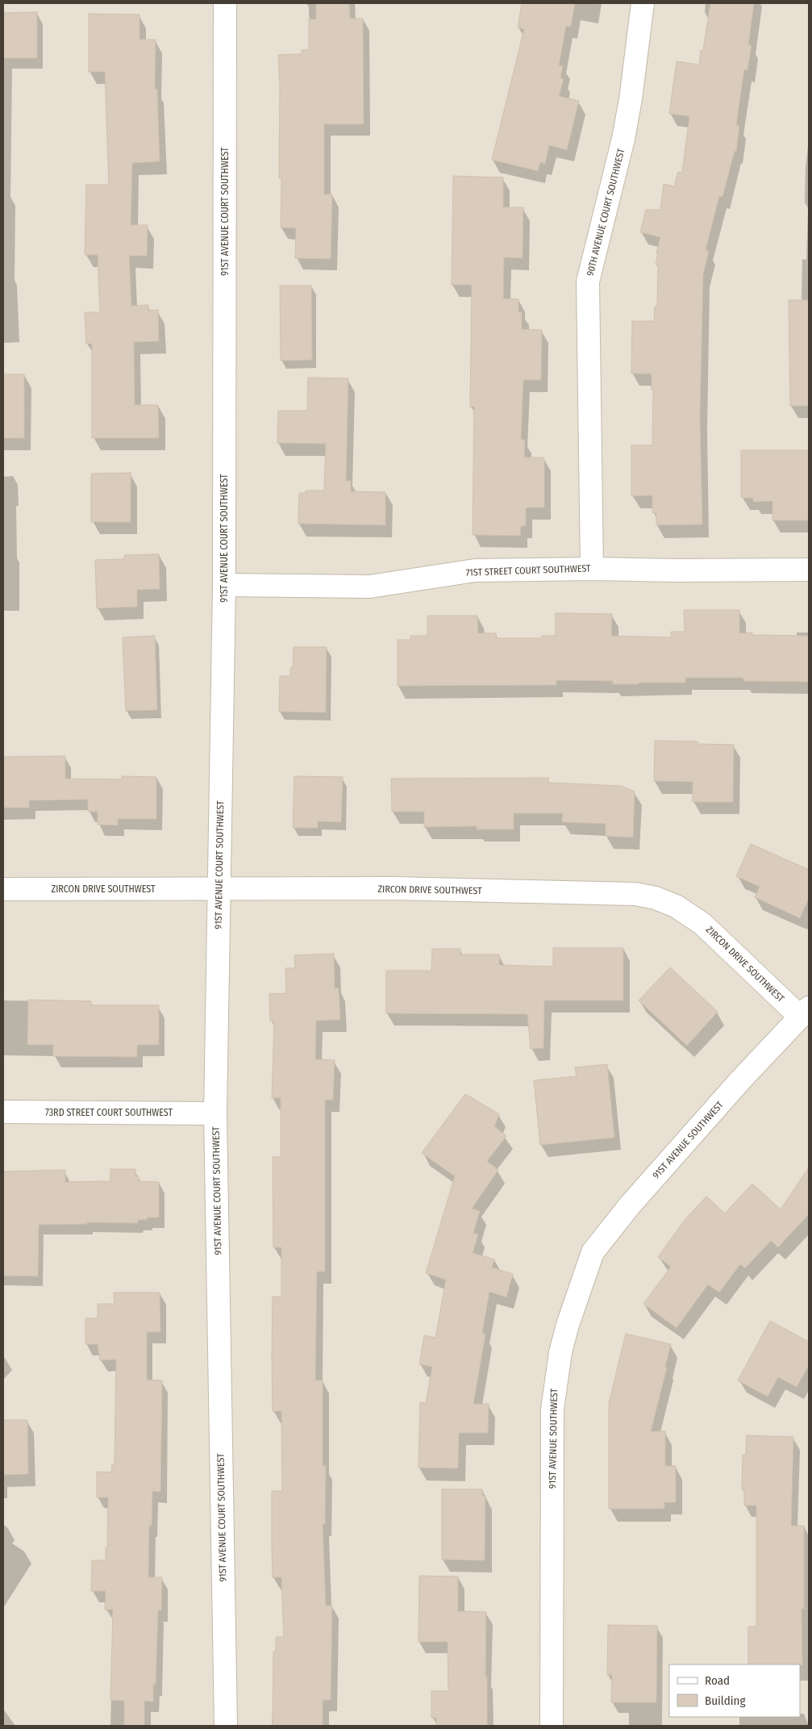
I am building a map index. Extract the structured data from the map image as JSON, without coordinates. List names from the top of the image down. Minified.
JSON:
{"streets":{"street":["91ST AVENUE COURT SOUTHWEST","90TH AVENUE COURT SOUTHWEST","71ST STREET COURT SOUTHWEST","ZIRCON DRIVE SOUTHWEST","73RD STREET COURT SOUTHWEST","91ST AVENUE SOUTHWEST"]},"crossings":[["91ST AVENUE COURT SOUTHWEST","71ST STREET COURT SOUTHWEST"],["91ST AVENUE COURT SOUTHWEST","ZIRCON DRIVE SOUTHWEST"],["91ST AVENUE COURT SOUTHWEST","73RD STREET COURT SOUTHWEST"],["90TH AVENUE COURT SOUTHWEST","71ST STREET COURT SOUTHWEST"],["ZIRCON DRIVE SOUTHWEST","91ST AVENUE SOUTHWEST"]],"legend":["Road","Building"]}
